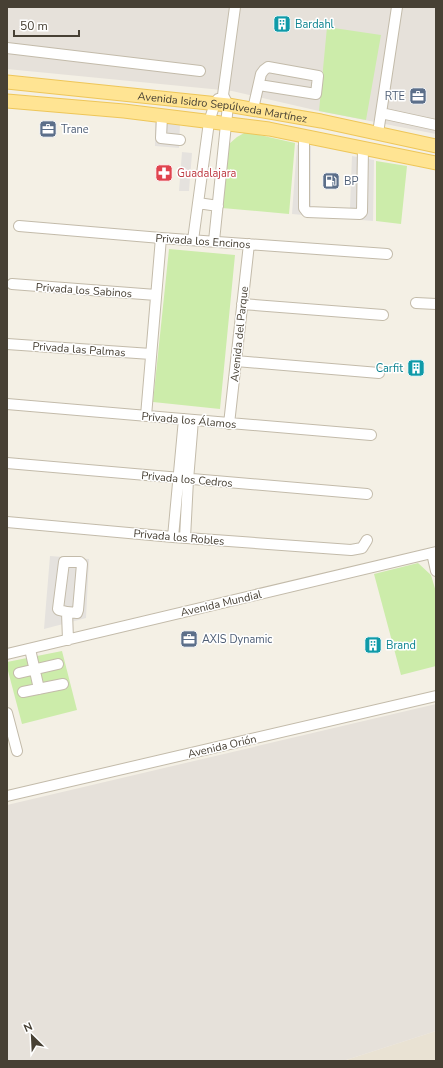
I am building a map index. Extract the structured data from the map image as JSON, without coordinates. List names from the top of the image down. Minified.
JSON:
{"streets":{"main road":["Avenida Isidro Sepúlveda Martínez"],"street":["Privada los Encinos","Privada los Sabinos","Avenida del Parque","Privada las Palmas","Privada los Álamos","Privada los Cedros","Privada los Robles","Avenida Mundial","Avenida Orión"]},"crossings":[["Privada los Encinos","Avenida del Parque"],["Avenida del Parque","Privada los Álamos"]],"places":{"building":["Bardahl","Carfit","Brand"],"office":["RTE","Trane","AXIS Dynamic"],"pharmacy":["Guadalajara"],"fuel station":["BP"]},"scale_bar":"50 m","north":"top left"}
